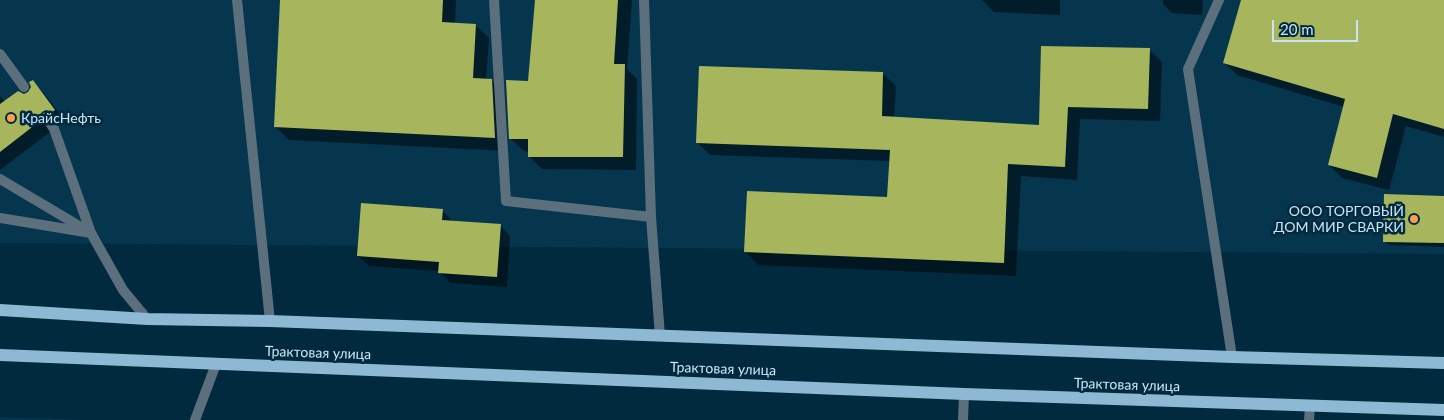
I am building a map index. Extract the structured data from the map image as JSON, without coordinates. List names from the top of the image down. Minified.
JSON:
{"streets":{"main road":["Трактовая улица"]},"places":["КрайсНефть","ООО ТОРГОВЫЙ ДОМ МИР СВАРКИ"],"scale_bar":"20 m"}
